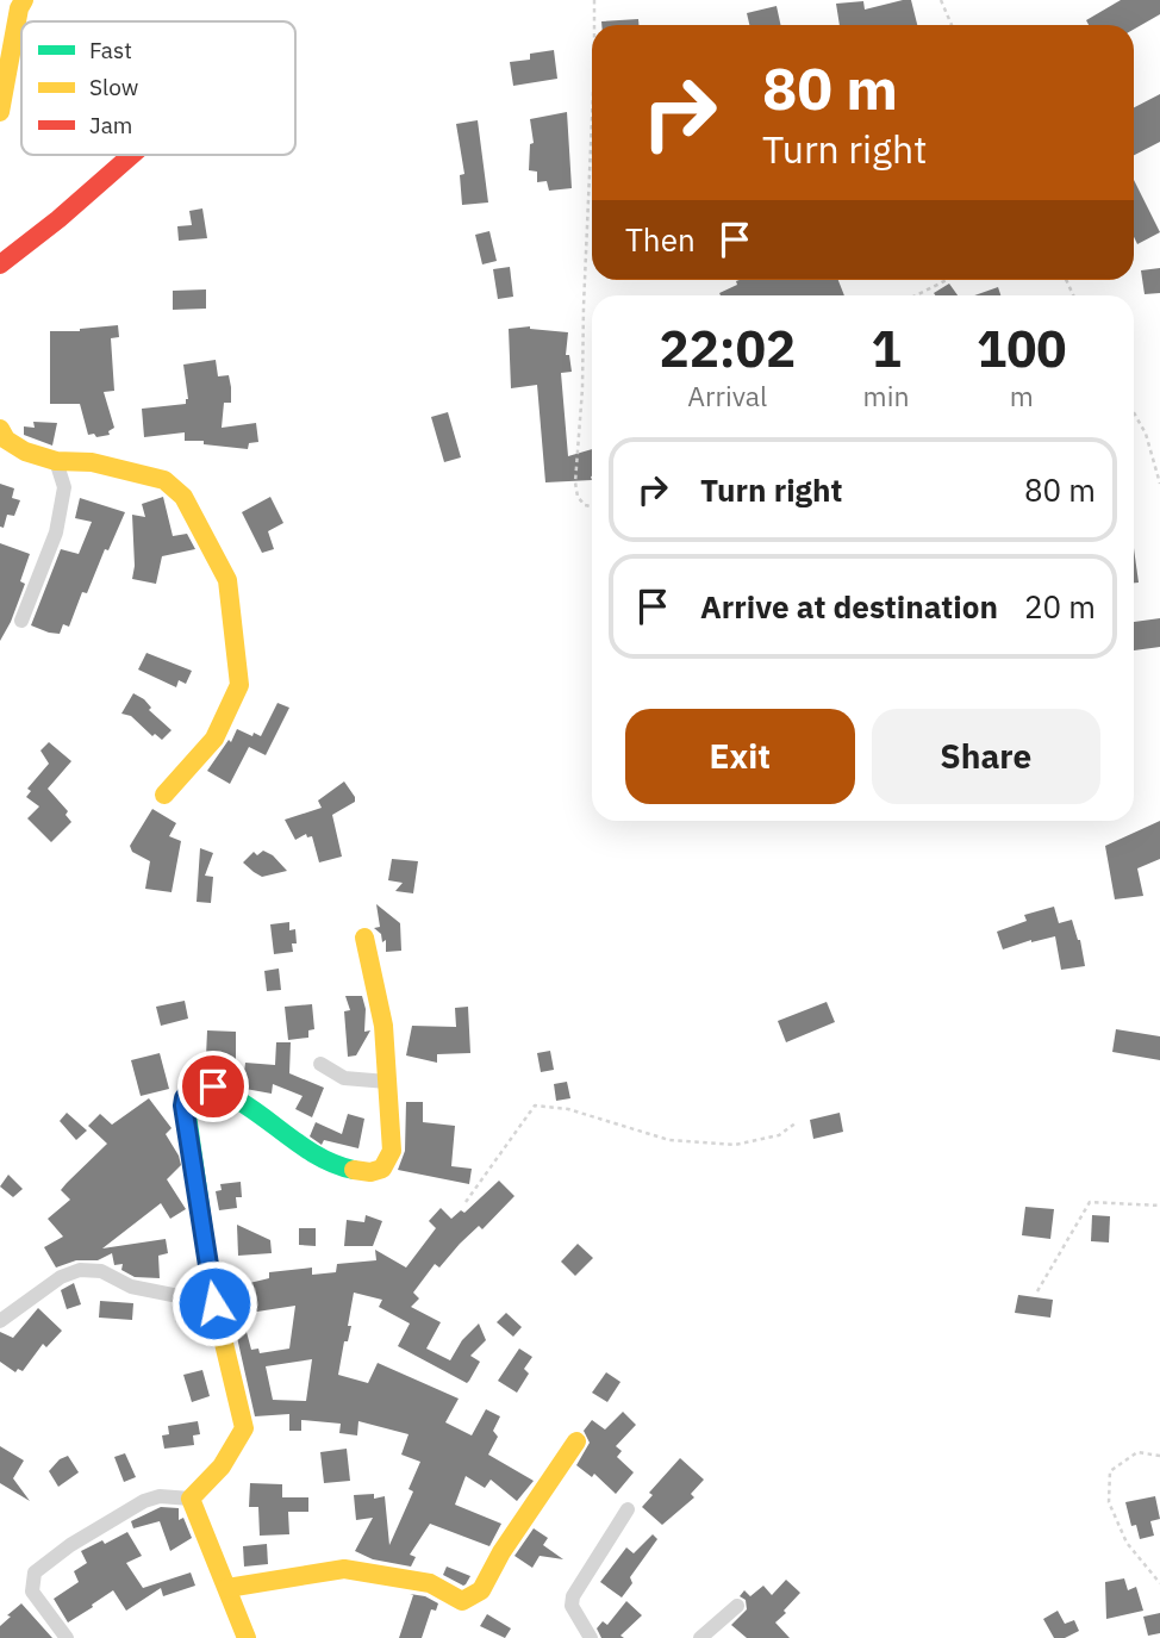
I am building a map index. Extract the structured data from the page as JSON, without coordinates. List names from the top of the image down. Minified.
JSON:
{"legend":["Fast","Slow","Jam"],"page":{"turn":["80 m","Turn right"],"then":"Then","eta":["22:02","Arrival","1","min","100","m"],"list":[{"name":"Turn right","value":"80 m"},{"name":"Arrive at destination","value":"20 m"}],"buttons":["Exit","Share"]}}
